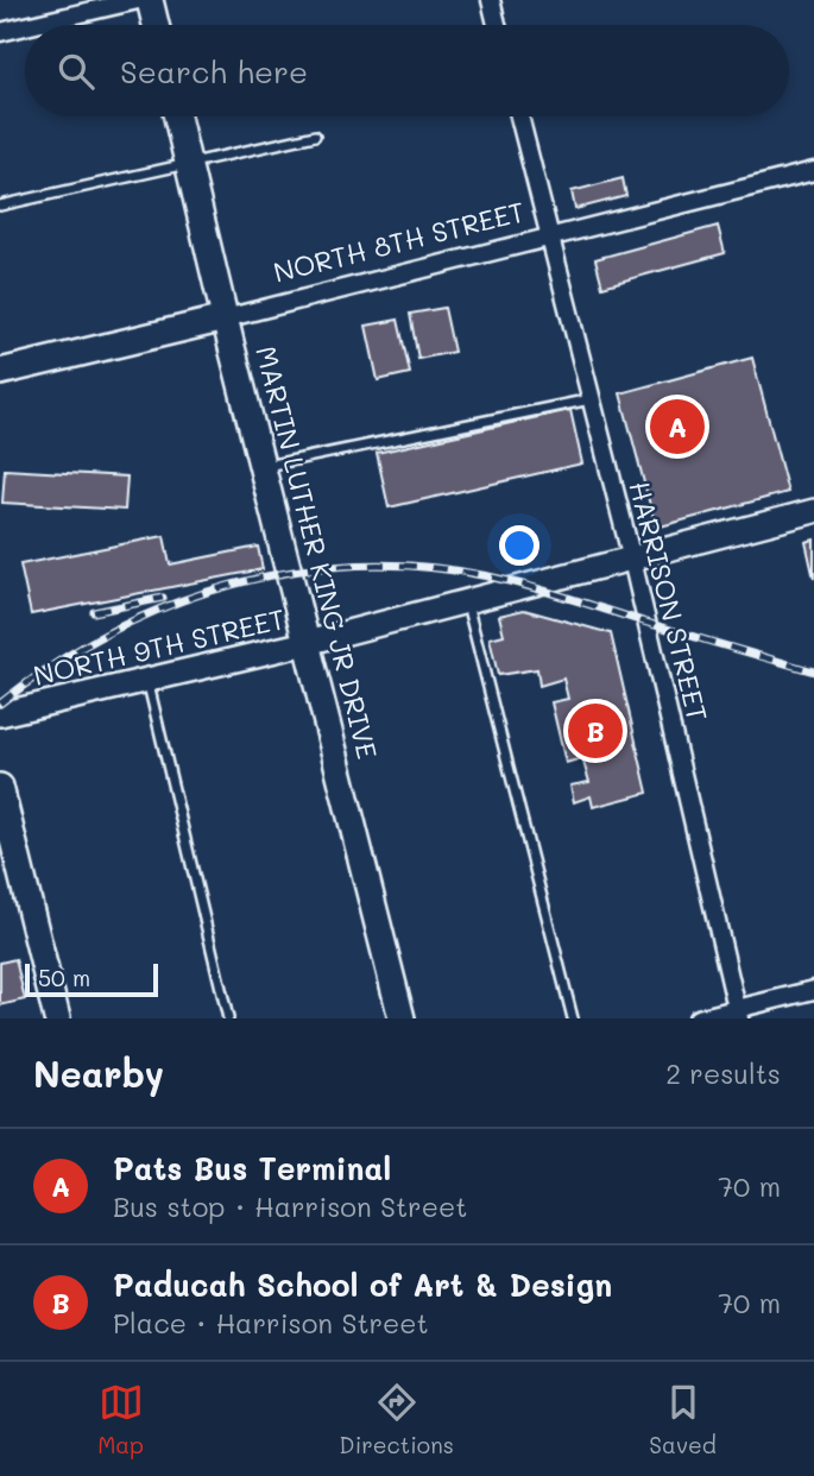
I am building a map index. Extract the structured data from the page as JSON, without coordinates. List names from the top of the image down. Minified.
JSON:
{"streets":{"main road":["NORTH 8TH STREET","MARTIN LUTHER KING JR DRIVE"],"street":["HARRISON STREET","NORTH 9TH STREET"]},"crossings":[["NORTH 8TH STREET","MARTIN LUTHER KING JR DRIVE"],["NORTH 8TH STREET","HARRISON STREET"],["MARTIN LUTHER KING JR DRIVE","NORTH 9TH STREET"],["HARRISON STREET","NORTH 9TH STREET"]],"scale_bar":"50 m","page":{"search":"Search here","pins":["A","B"],"scale":"50 m","heading":["Nearby","2 results"],"list":[{"mark":"A","name":"Pats Bus Terminal","note":"Bus stop · Harrison Street","value":"70 m"},{"mark":"B","name":"Paducah School of Art & Design","note":"Place · Harrison Street","value":"70 m"}],"nav":["Map","Directions","Saved"]}}
